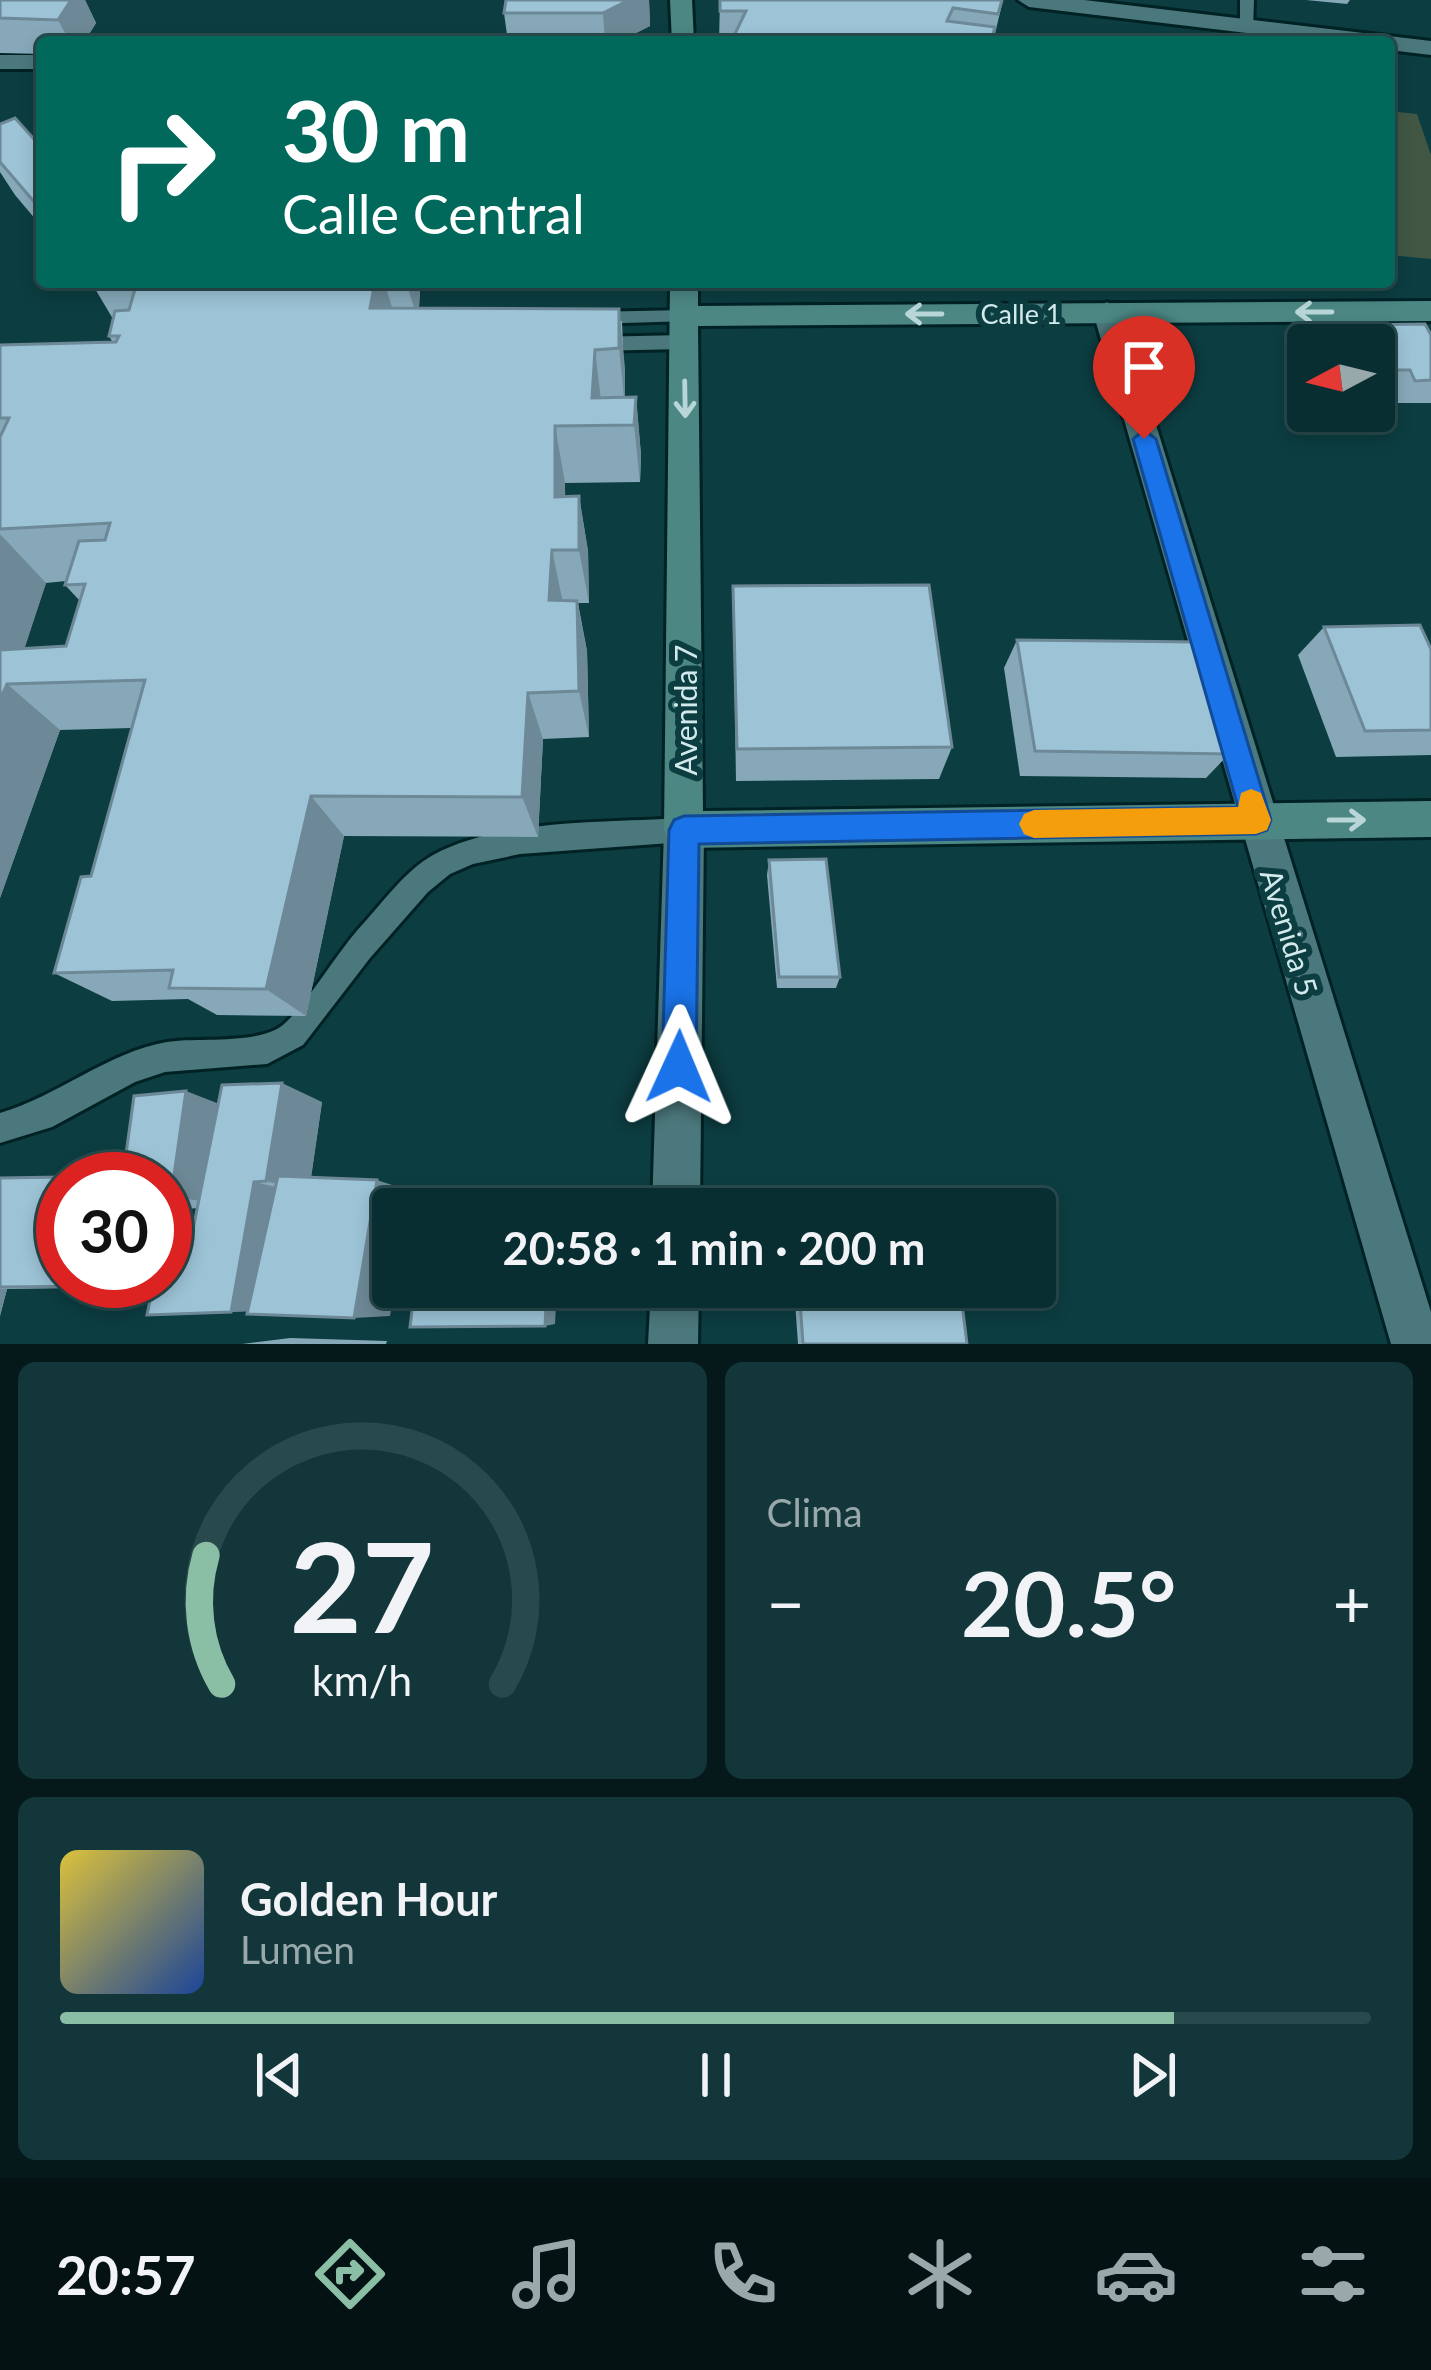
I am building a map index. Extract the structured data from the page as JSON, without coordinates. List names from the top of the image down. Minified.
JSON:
{"streets":{"main road":["Calle 1","Avenida 7"],"street":["Avenida 5"]},"crossings":[["Calle 1","Avenida 7"],["Calle 1","Avenida 5"]],"one_way":["Calle 1","Avenida 7"],"north":"left","page":{"turn":["30 m","Calle Central"],"limit":"30","trip":"20:58 · 1 min · 200 m","tile":"Clima","heat":["−","20.5°","+"],"song":["Golden Hour","Lumen"],"tabs":"20:57","gauge":["27","km/h"]}}
